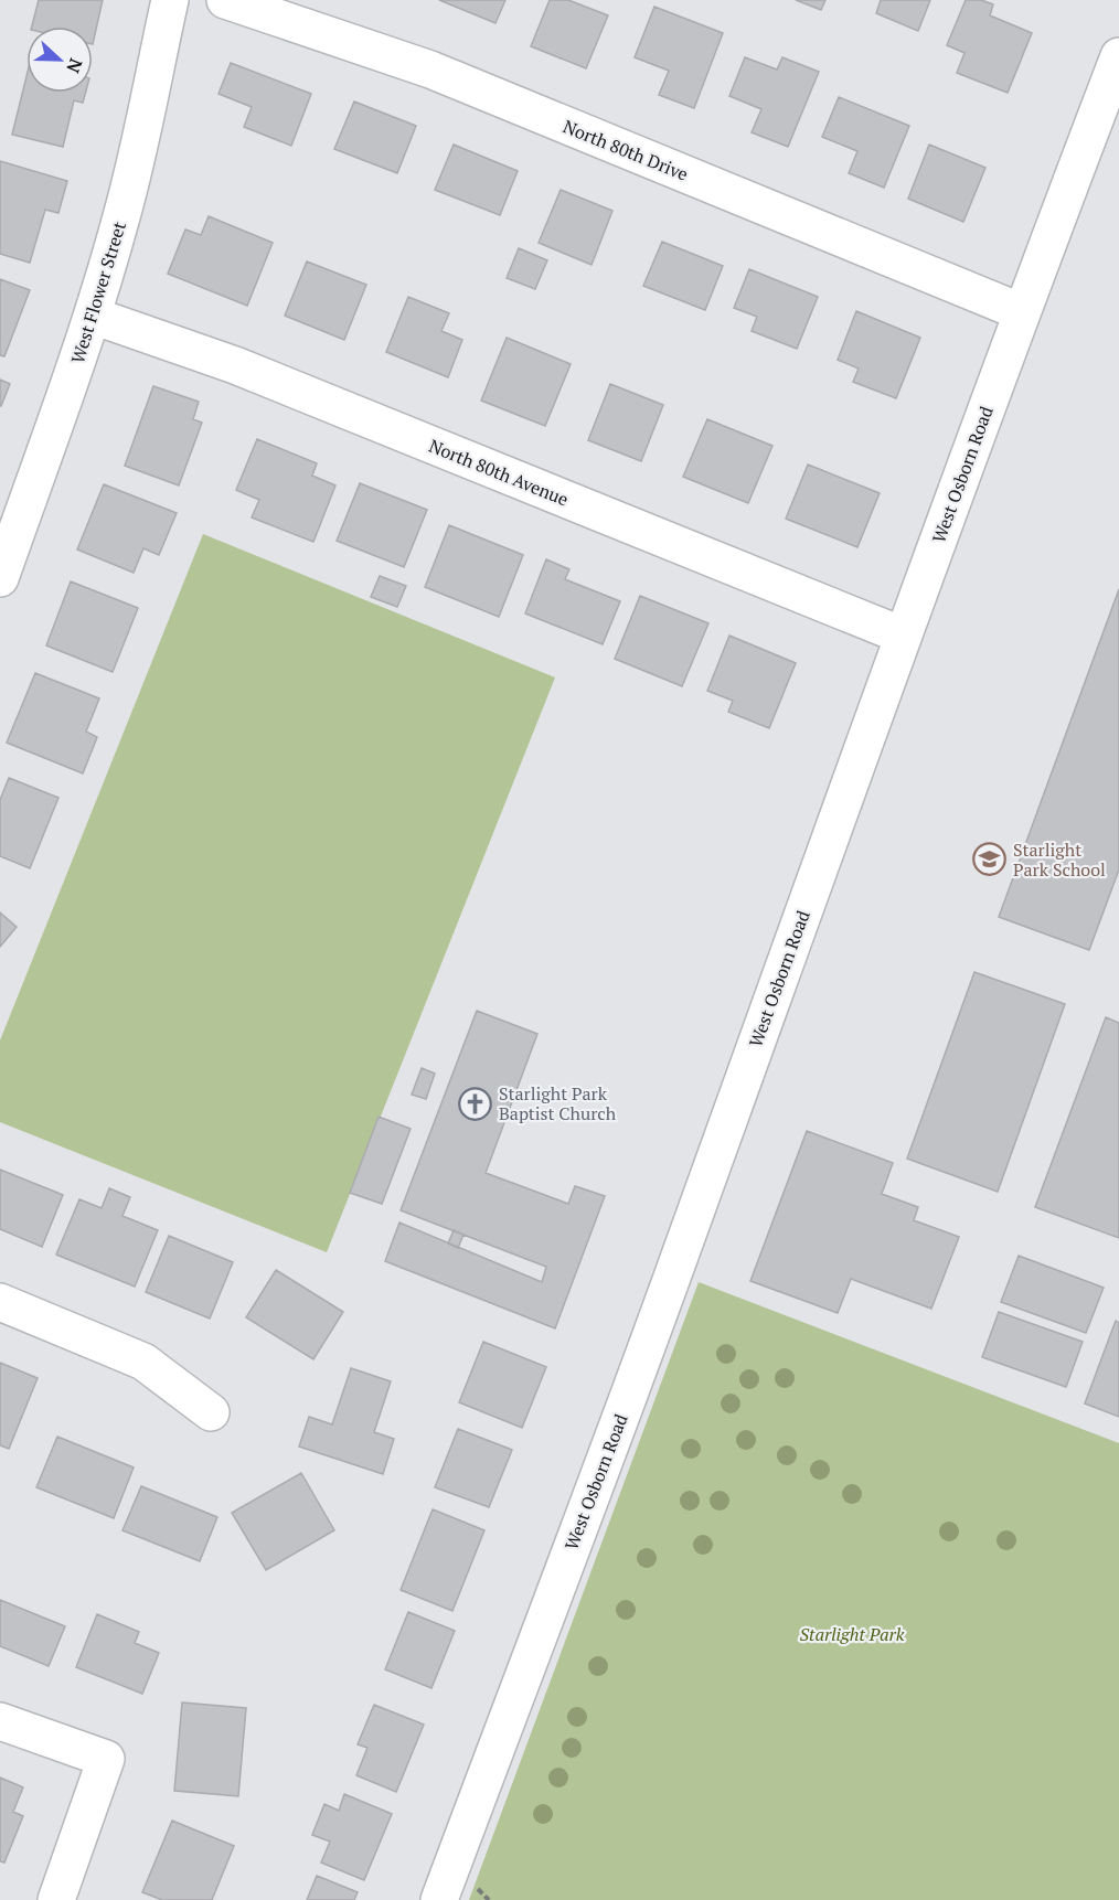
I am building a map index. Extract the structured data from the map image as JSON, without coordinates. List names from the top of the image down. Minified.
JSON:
{"streets":{"street":["North 80th Drive","West Flower Street","North 80th Avenue","West Osborn Road"]},"crossings":[["North 80th Drive","West Osborn Road"],["West Flower Street","North 80th Avenue"],["North 80th Avenue","West Osborn Road"]],"parks":["Starlight Park"],"places":{"school or university":["Starlight Park School"],"church":["Starlight Park Baptist Church"]},"north":"right"}
